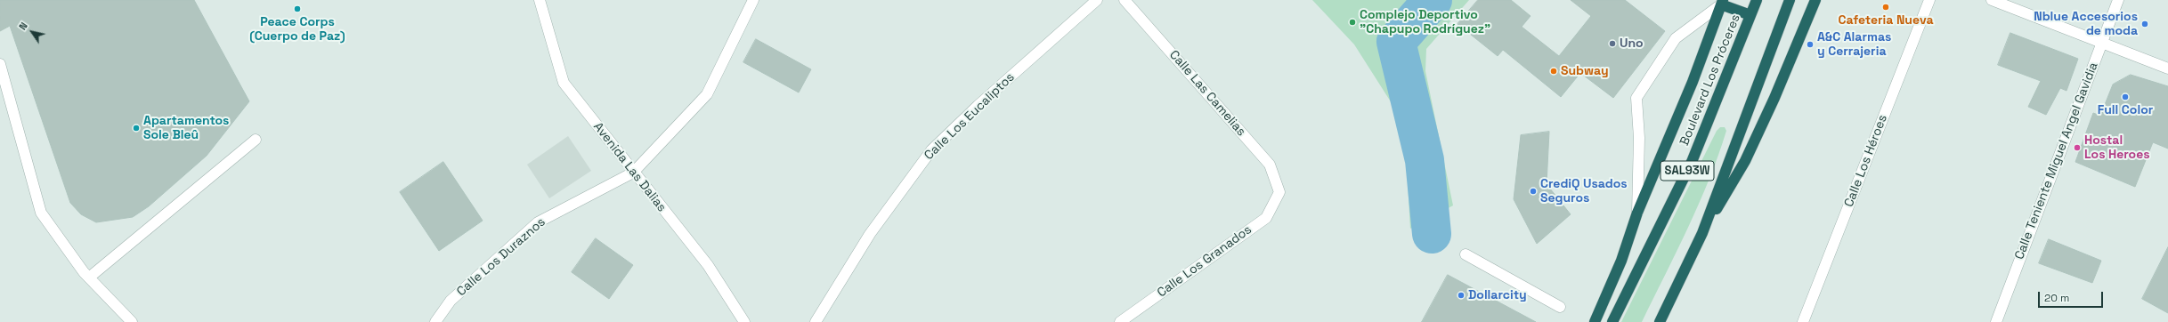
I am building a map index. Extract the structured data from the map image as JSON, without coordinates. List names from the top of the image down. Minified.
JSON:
{"streets":{"highway":["Boulevard Los Próceres","SAL93W"],"street":["Calle Las Camelias","Calle Los Eucaliptos","Calle Los Héroes","Calle Teniente Miguel Angel Gavidia","Avenida Las Dalias","Calle Los Duraznos","Calle Los Granados"]},"crossings":[["Calle Las Camelias","Calle Los Granados"],["Avenida Las Dalias","Calle Los Duraznos"]],"places":["Cafeteria Nueva","Peace Corps (Cuerpo de Paz)","Complejo Deportivo \"Chapupo Rodríguez\"","Nblue Accesorios de moda","Uno","A&C Alarmas y Cerrajeria","Subway","Full Color","Apartamentos Sole Bleû","Hostal Los Heroes","CrediQ Usados Seguros","Dollarcity"],"scale_bar":"20 m","north":"top left"}
